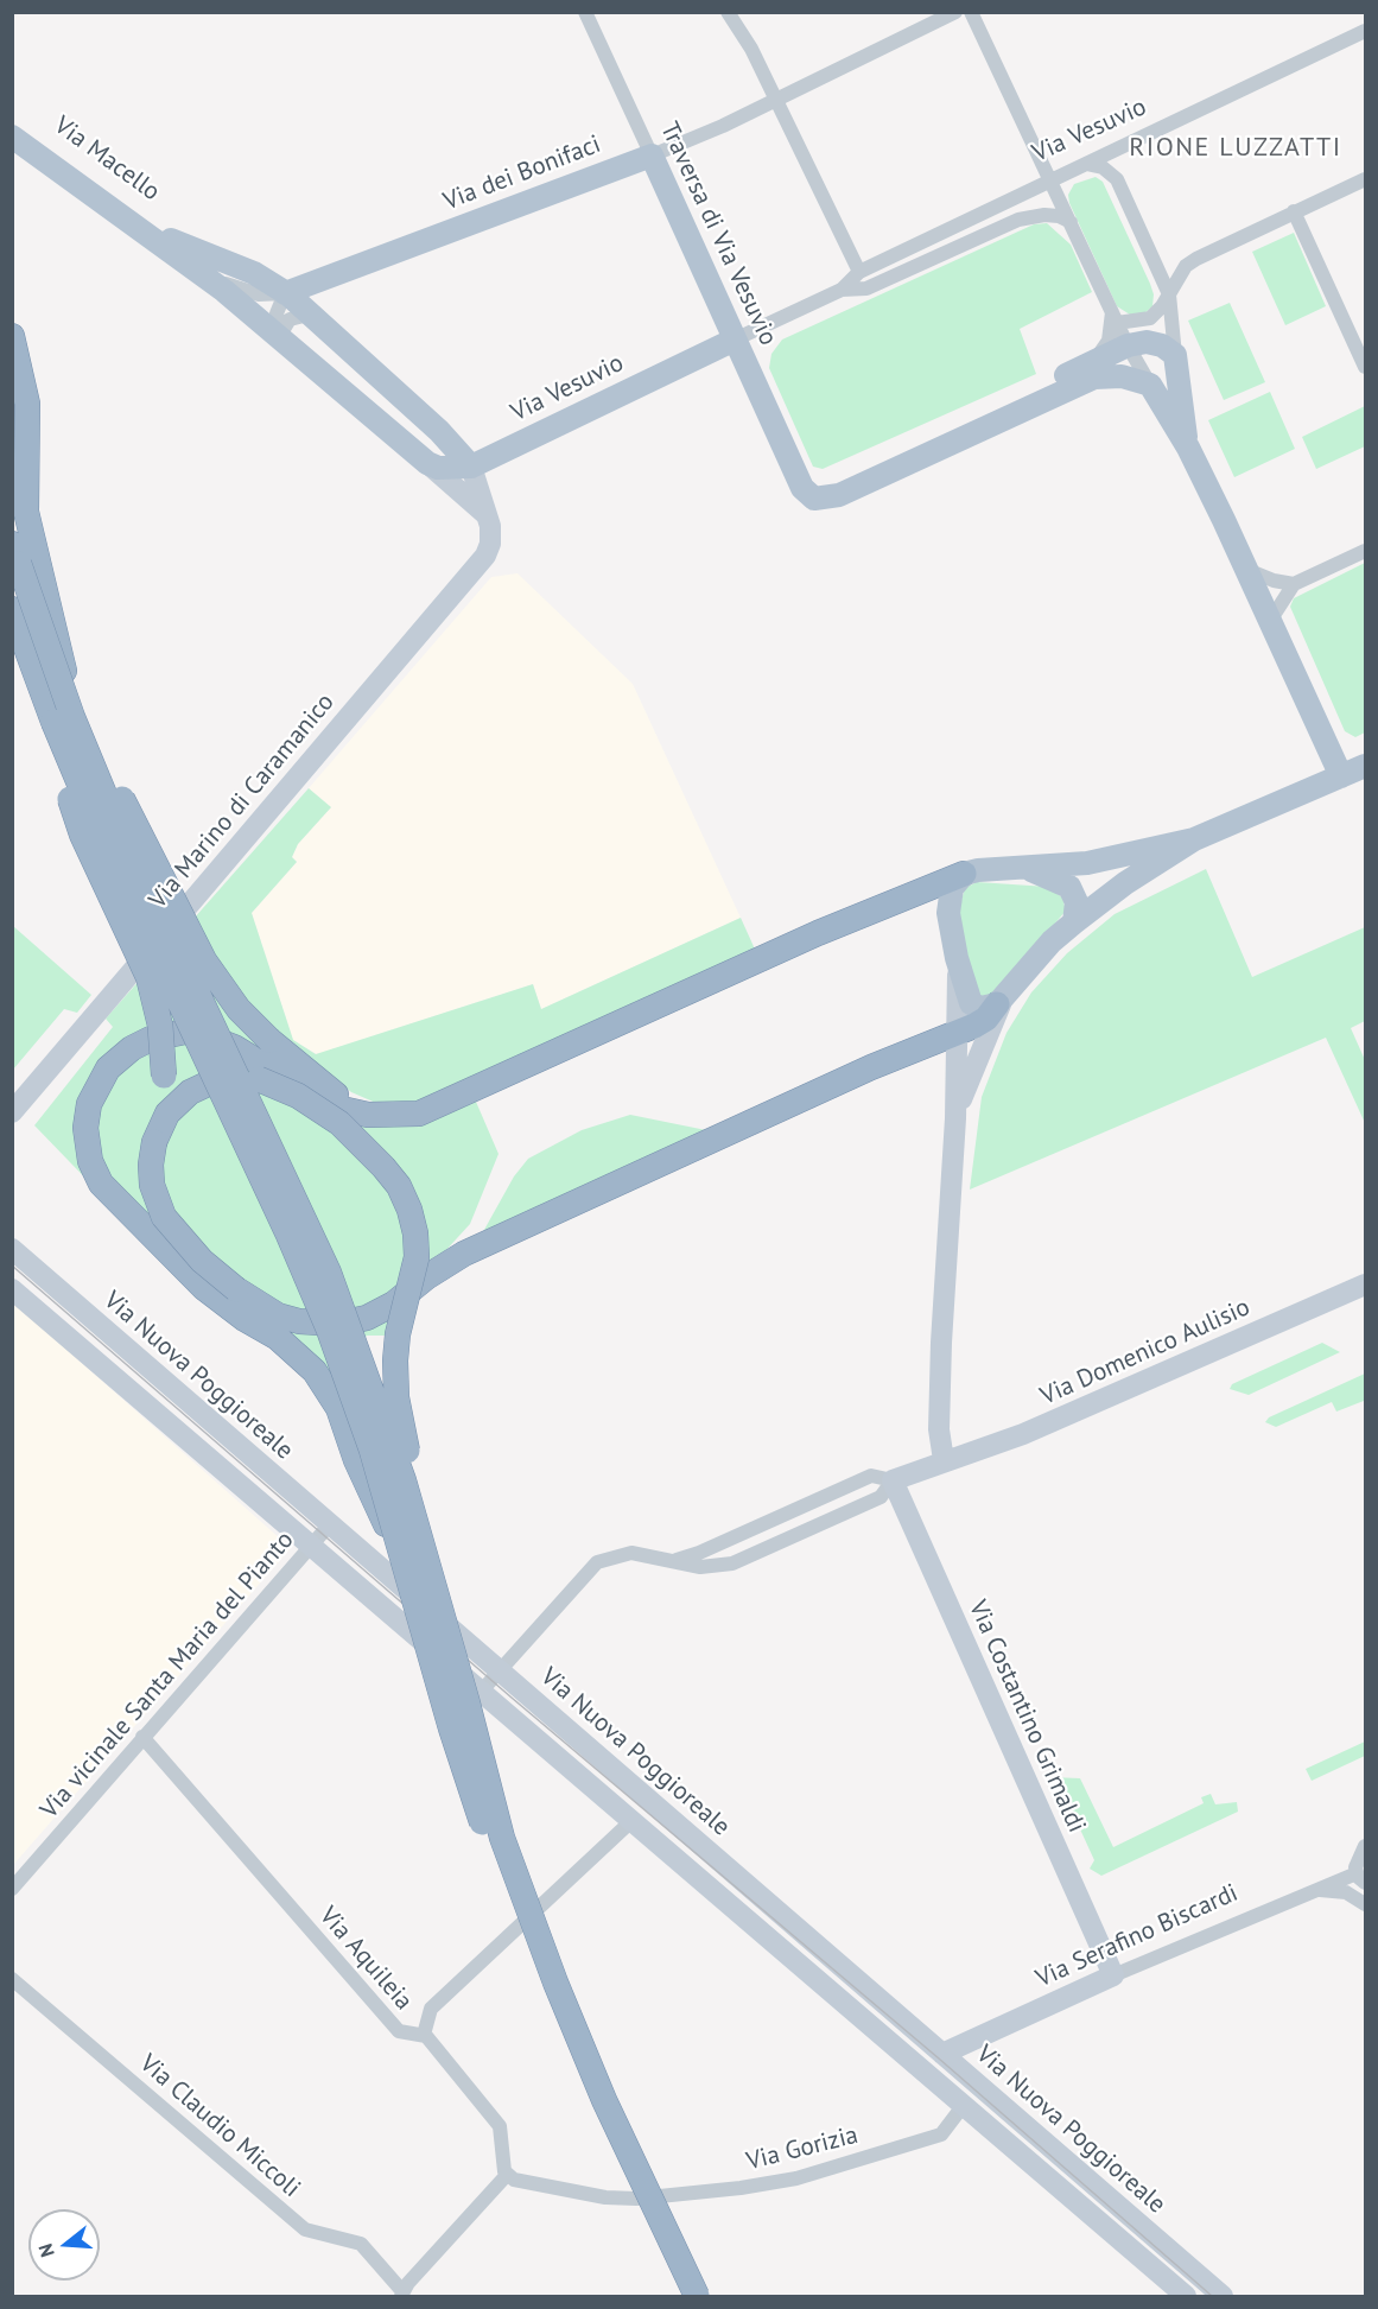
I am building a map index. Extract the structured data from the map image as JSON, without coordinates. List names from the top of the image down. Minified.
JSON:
{"streets":{"main road":["Via Vesuvio","Via Macello","Via dei Bonifaci","Traversa di Via Vesuvio","Via Marino di Caramanico","Via Domenico Aulisio","Via Nuova Poggioreale","Via Costantino Grimaldi","Via Serafino Biscardi"],"street":["Via vicinale Santa Maria del Pianto","Via Aquileia","Via Claudio Miccoli","Via Gorizia"]},"crossings":[["Via Vesuvio","Traversa di Via Vesuvio"],["Via Vesuvio","Via Marino di Caramanico"],["Via dei Bonifaci","Traversa di Via Vesuvio"],["Via Domenico Aulisio","Via Costantino Grimaldi"],["Via Nuova Poggioreale","Via vicinale Santa Maria del Pianto"],["Via Nuova Poggioreale","Via Serafino Biscardi"],["Via Nuova Poggioreale","Via Gorizia"],["Via vicinale Santa Maria del Pianto","Via Aquileia"],["Via Costantino Grimaldi","Via Serafino Biscardi"]],"districts":["RIONE LUZZATTI"],"north":"left"}
